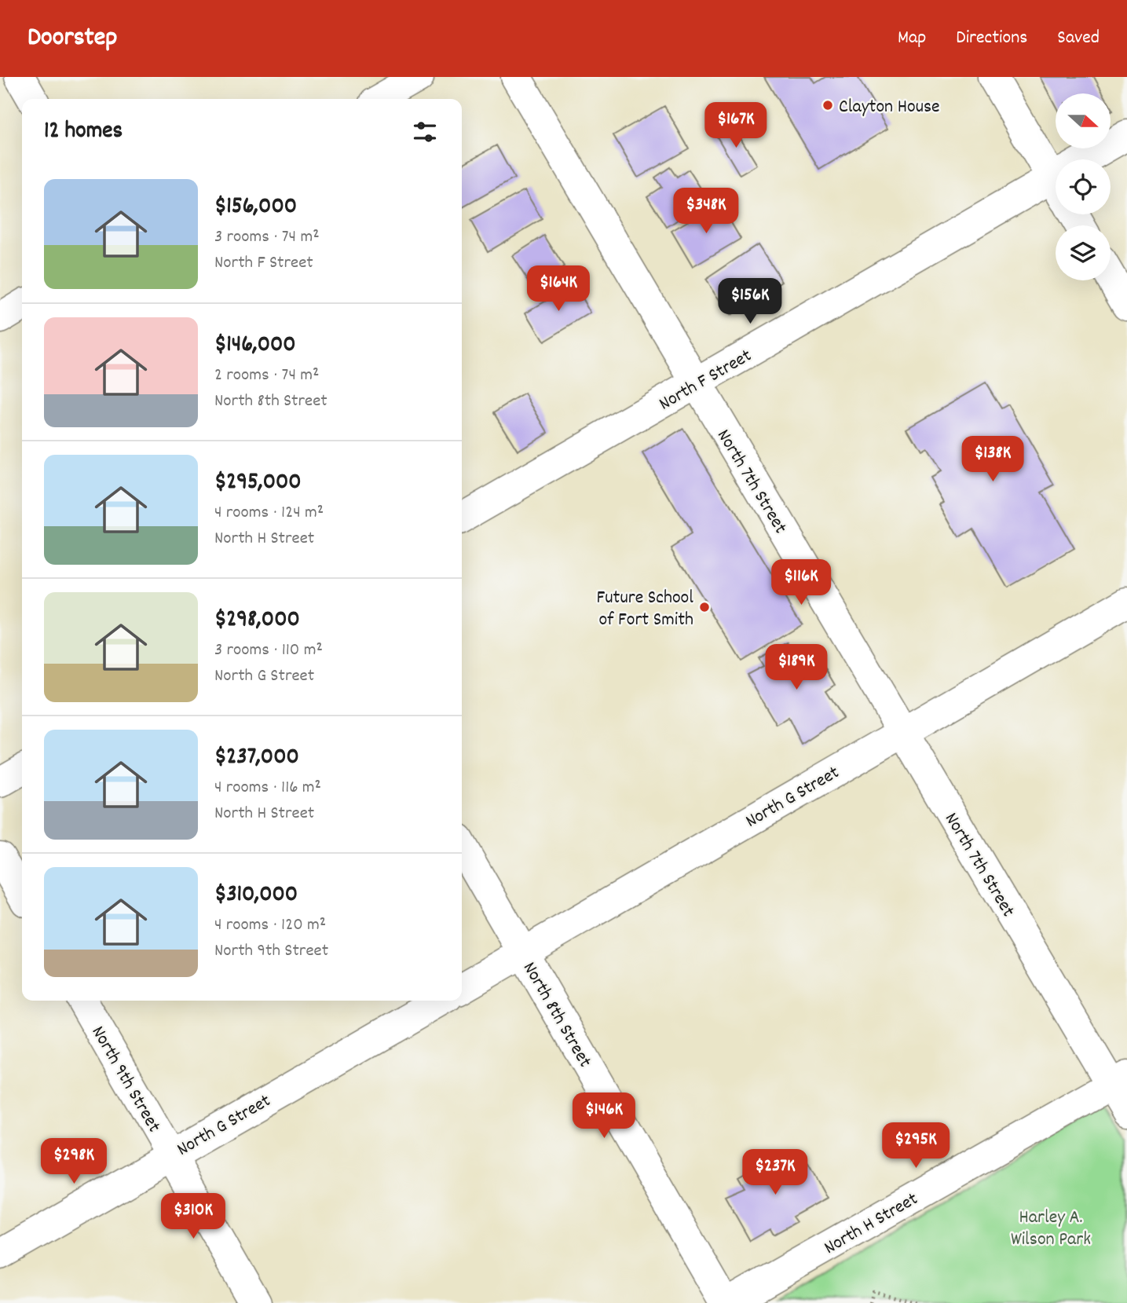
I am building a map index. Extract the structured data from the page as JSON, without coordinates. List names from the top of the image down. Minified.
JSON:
{"streets":{"street":["North F Street","North 7th Street","North G Street","North 8th Street","North 9th Street","North H Street"]},"crossings":[["North F Street","North 7th Street"],["North 7th Street","North G Street"],["North 7th Street","North H Street"],["North G Street","North 8th Street"],["North G Street","North 9th Street"],["North 8th Street","North H Street"]],"parks":["Harley A. Wilson Park"],"places":["Clayton House","Future School of Fort Smith"],"north":"right","page":{"header":"Doorstep","nav":["Map","Directions","Saved"],"heading":"12 homes","price":["$167K","$348K","$164K","$156K","$138K","$116K","$189K","$146K","$295K","$298K","$237K","$310K"],"list":[{"name":"$156,000","note":"3 rooms · 74 m² · North F Street"},{"name":"$146,000","note":"2 rooms · 74 m² · North 8th Street"},{"name":"$295,000","note":"4 rooms · 124 m² · North H Street"},{"name":"$298,000","note":"3 rooms · 110 m² · North G Street"},{"name":"$237,000","note":"4 rooms · 116 m² · North H Street"},{"name":"$310,000","note":"4 rooms · 120 m² · North 9th Street"}]}}
